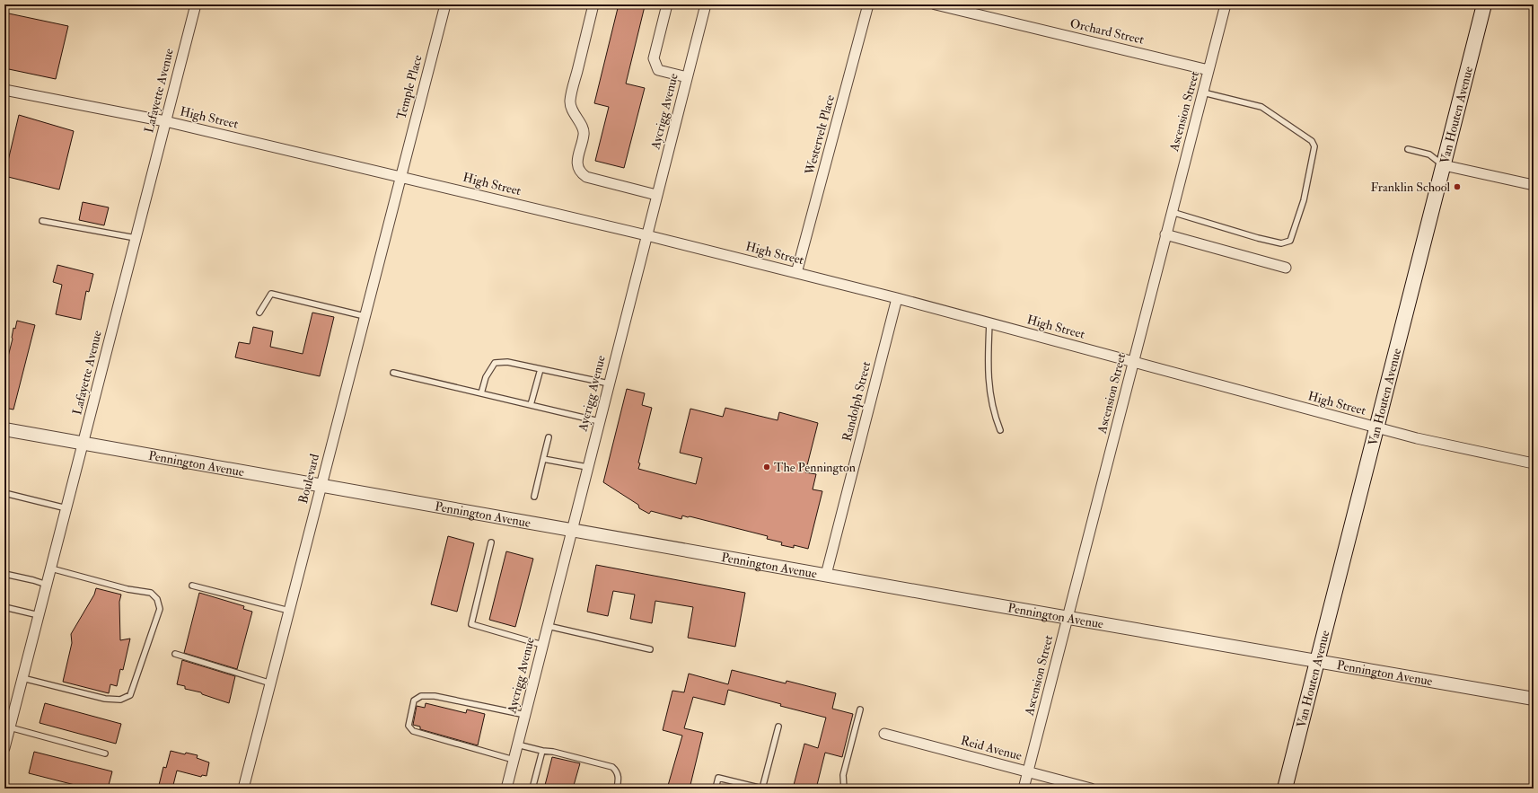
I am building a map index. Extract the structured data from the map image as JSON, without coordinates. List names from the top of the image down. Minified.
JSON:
{"streets":{"main road":["Van Houten Avenue"],"street":["Orchard Street","Temple Place","Lafayette Avenue","Aycrigg Avenue","Ascension Street","High Street","Westervelt Place","Randolph Street","Pennington Avenue","Boulevard","Reid Avenue"]},"crossings":[["Orchard Street","Ascension Street"],["Temple Place","High Street"],["Temple Place","Boulevard"],["Lafayette Avenue","High Street"],["Lafayette Avenue","Pennington Avenue"],["Aycrigg Avenue","High Street"],["Aycrigg Avenue","Pennington Avenue"],["Ascension Street","High Street"],["Ascension Street","Pennington Avenue"],["Ascension Street","Reid Avenue"],["Van Houten Avenue","High Street"],["Van Houten Avenue","Pennington Avenue"],["High Street","Westervelt Place"],["High Street","Randolph Street"],["High Street","Boulevard"],["Randolph Street","Pennington Avenue"],["Pennington Avenue","Boulevard"]],"places":["Franklin School","The Pennington"]}
